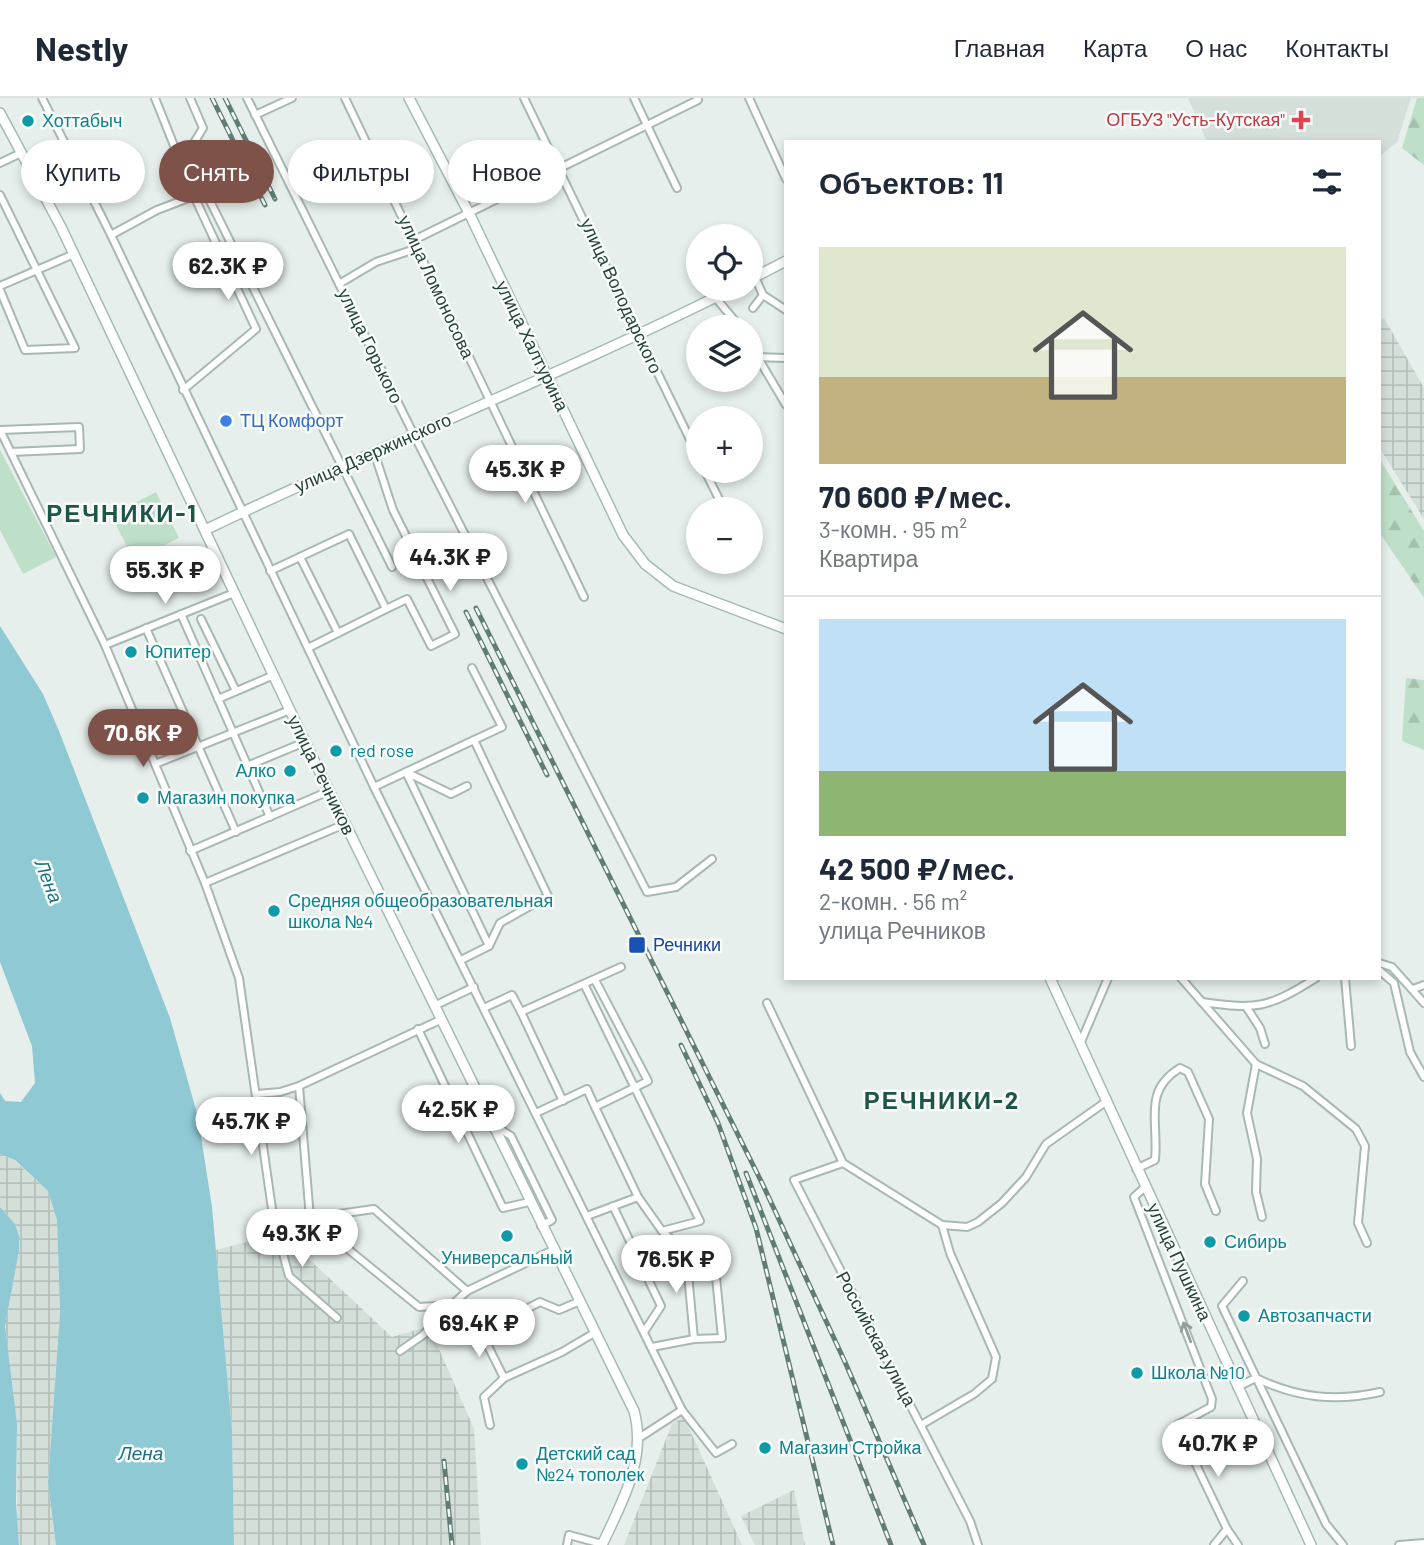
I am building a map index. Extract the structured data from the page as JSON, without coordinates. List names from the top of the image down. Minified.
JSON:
{"streets":{"street":["улица Ломоносова","улица Володарского","улица Горького","улица Халтурина","улица Дзержинского","улица Речников","улица Пушкина","Российская улица"]},"crossings":[["улица Ломоносова","улица Дзержинского"],["улица Володарского","улица Дзержинского"],["улица Горького","улица Дзержинского"],["улица Халтурина","улица Дзержинского"],["улица Дзержинского","улица Речников"]],"districts":["РЕЧНИКИ-1","РЕЧНИКИ-2"],"water":["Лена"],"places":{"health":["ОГБУЗ \"Усть-Кутская\""],"other":["Хоттабыч","ТЦ Комфорт","Юпитер","red rose","Алко","Магазин покупка","Средняя общеобразовательная школа №4","Универсальный","Сибирь","Автозапчасти","Школа №10","Магазин Стройка","Детский сад №24 тополек"],"transit":["Речники"]},"page":{"header":"Nestly","nav":["Главная","Карта","О нас","Контакты"],"chip":["Купить","Снять","Фильтры","Новое"],"heading":"Объектов: 11","map_buttons":["+","−"],"list":[{"name":"70 600 ₽/мес.","note":"3-комн. · 95 m² · Квартира"},{"name":"42 500 ₽/мес.","note":"2-комн. · 56 m² · улица Речников"}],"price":["62.3K ₽","45.3K ₽","44.3K ₽","55.3K ₽","70.6K ₽","42.5K ₽","45.7K ₽","49.3K ₽","76.5K ₽","69.4K ₽","40.7K ₽"]}}
